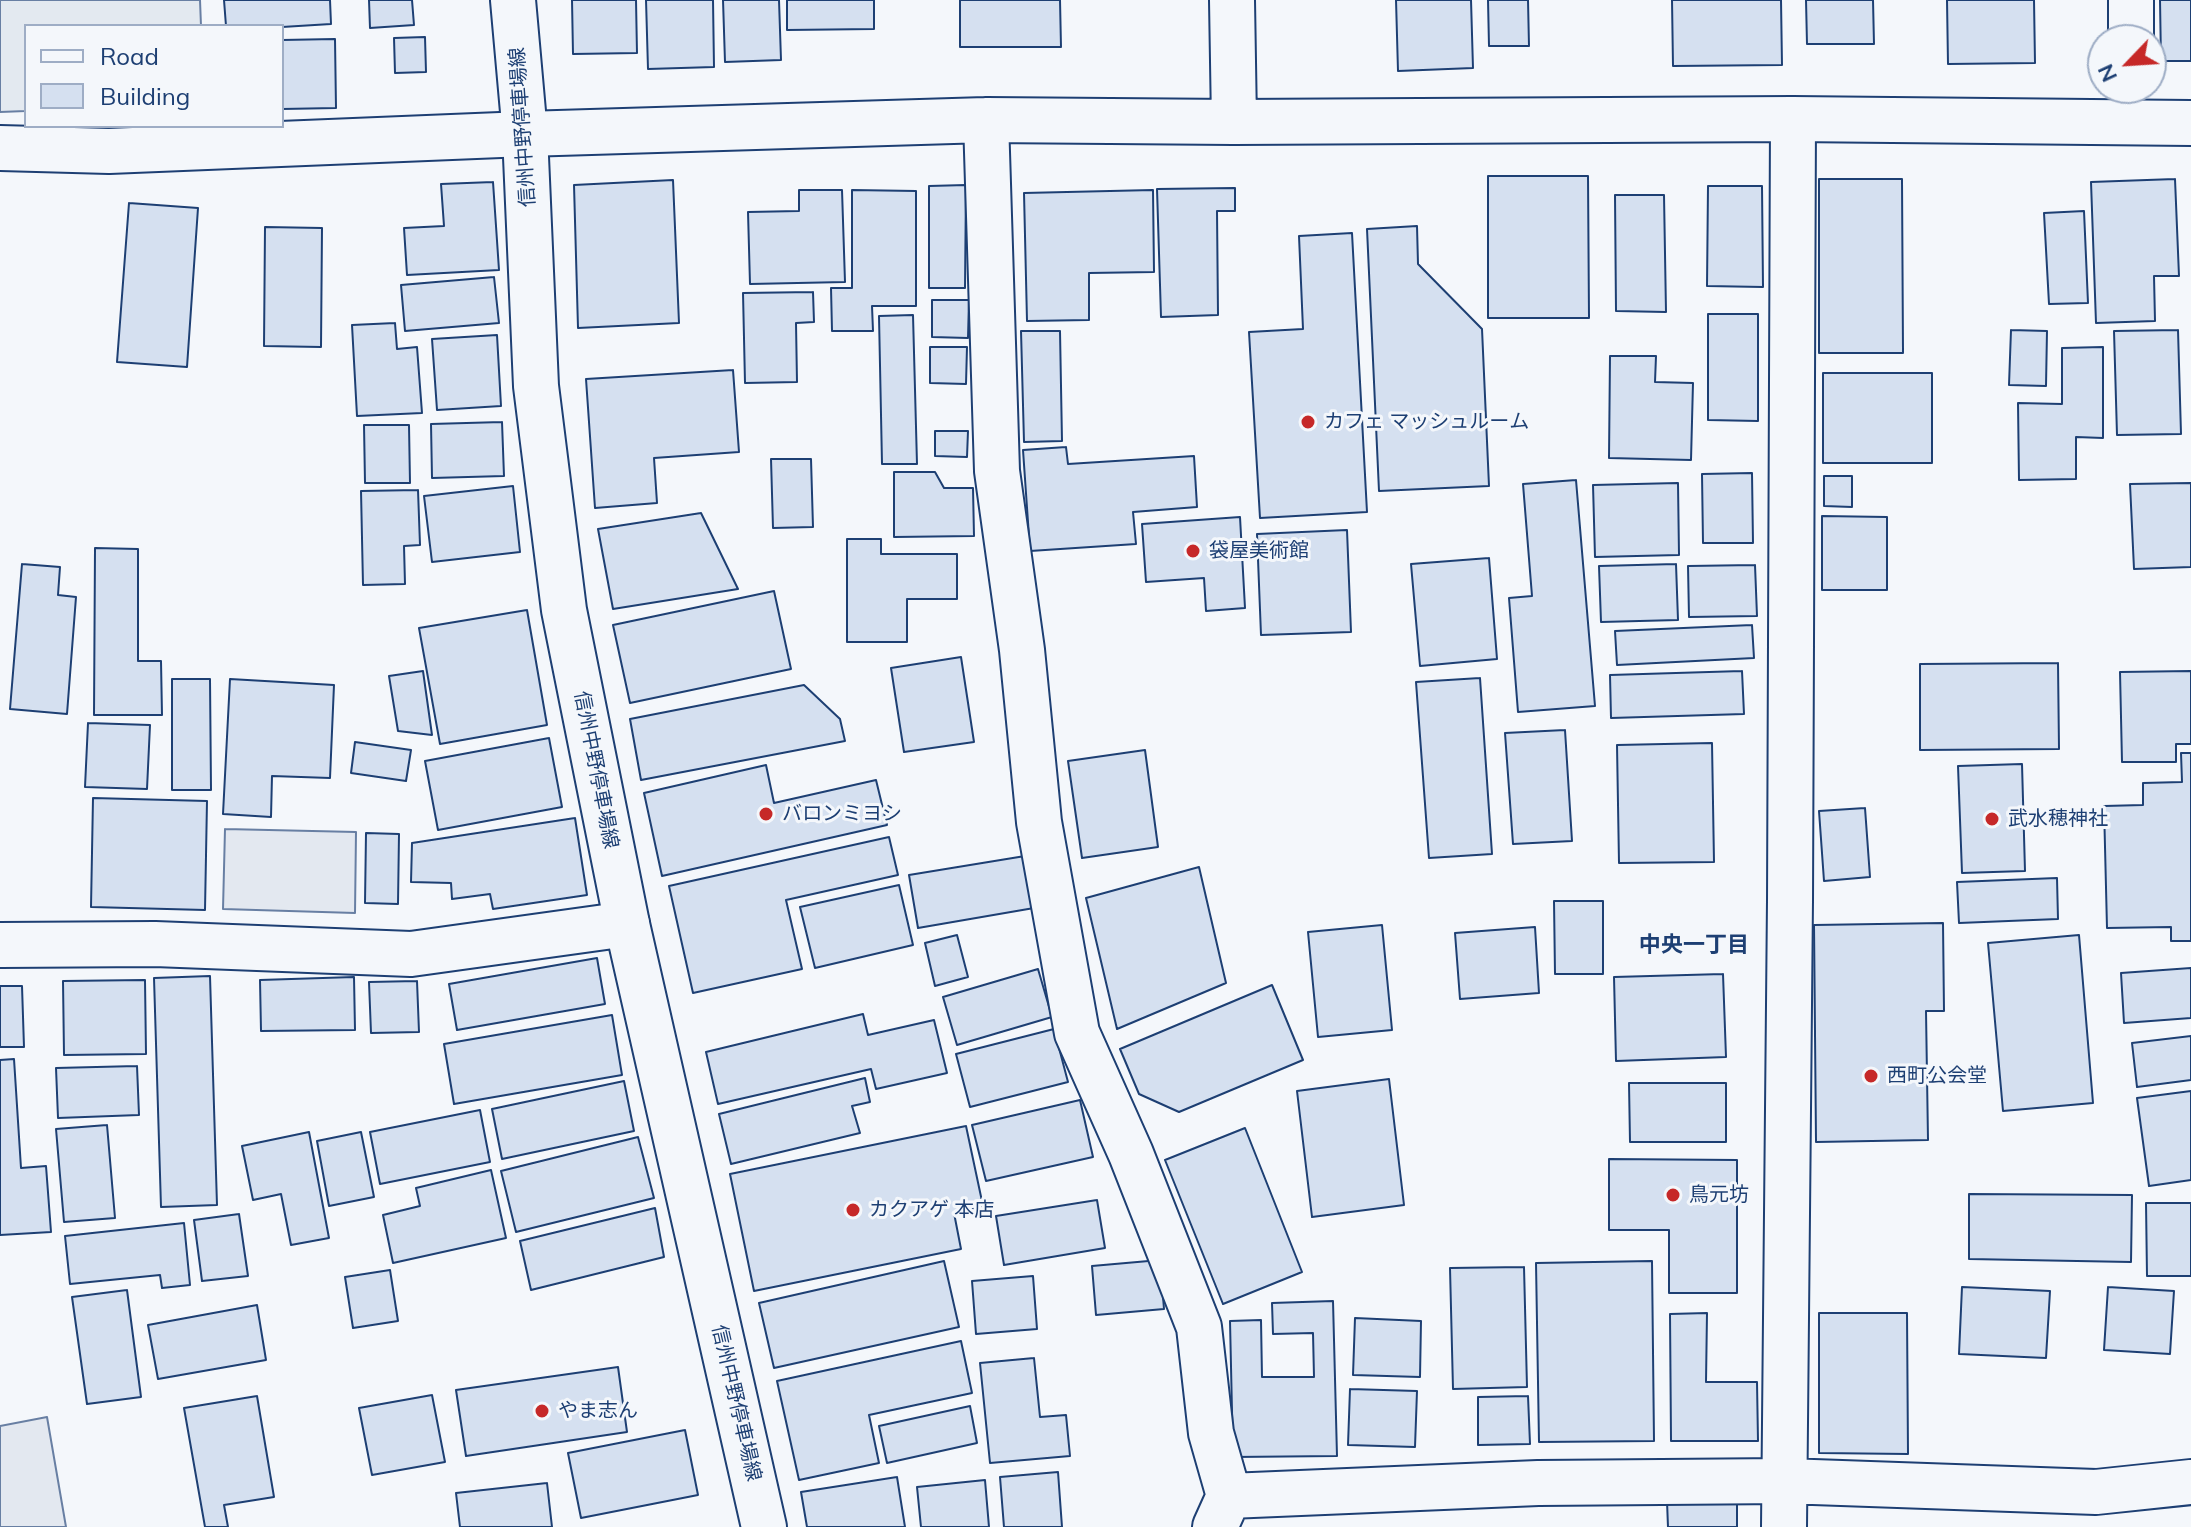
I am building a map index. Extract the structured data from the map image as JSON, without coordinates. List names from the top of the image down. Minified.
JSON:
{"streets":{"street":["信州中野停車場線"]},"districts":["中央一丁目"],"places":["カフェ マッシュルーム","袋屋美術館","バロンミヨシ","武水穂神社","西町公会堂","鳥元坊","カクアゲ 本店","やま志ん"],"legend":["Road","Building"],"north":"bottom left"}
